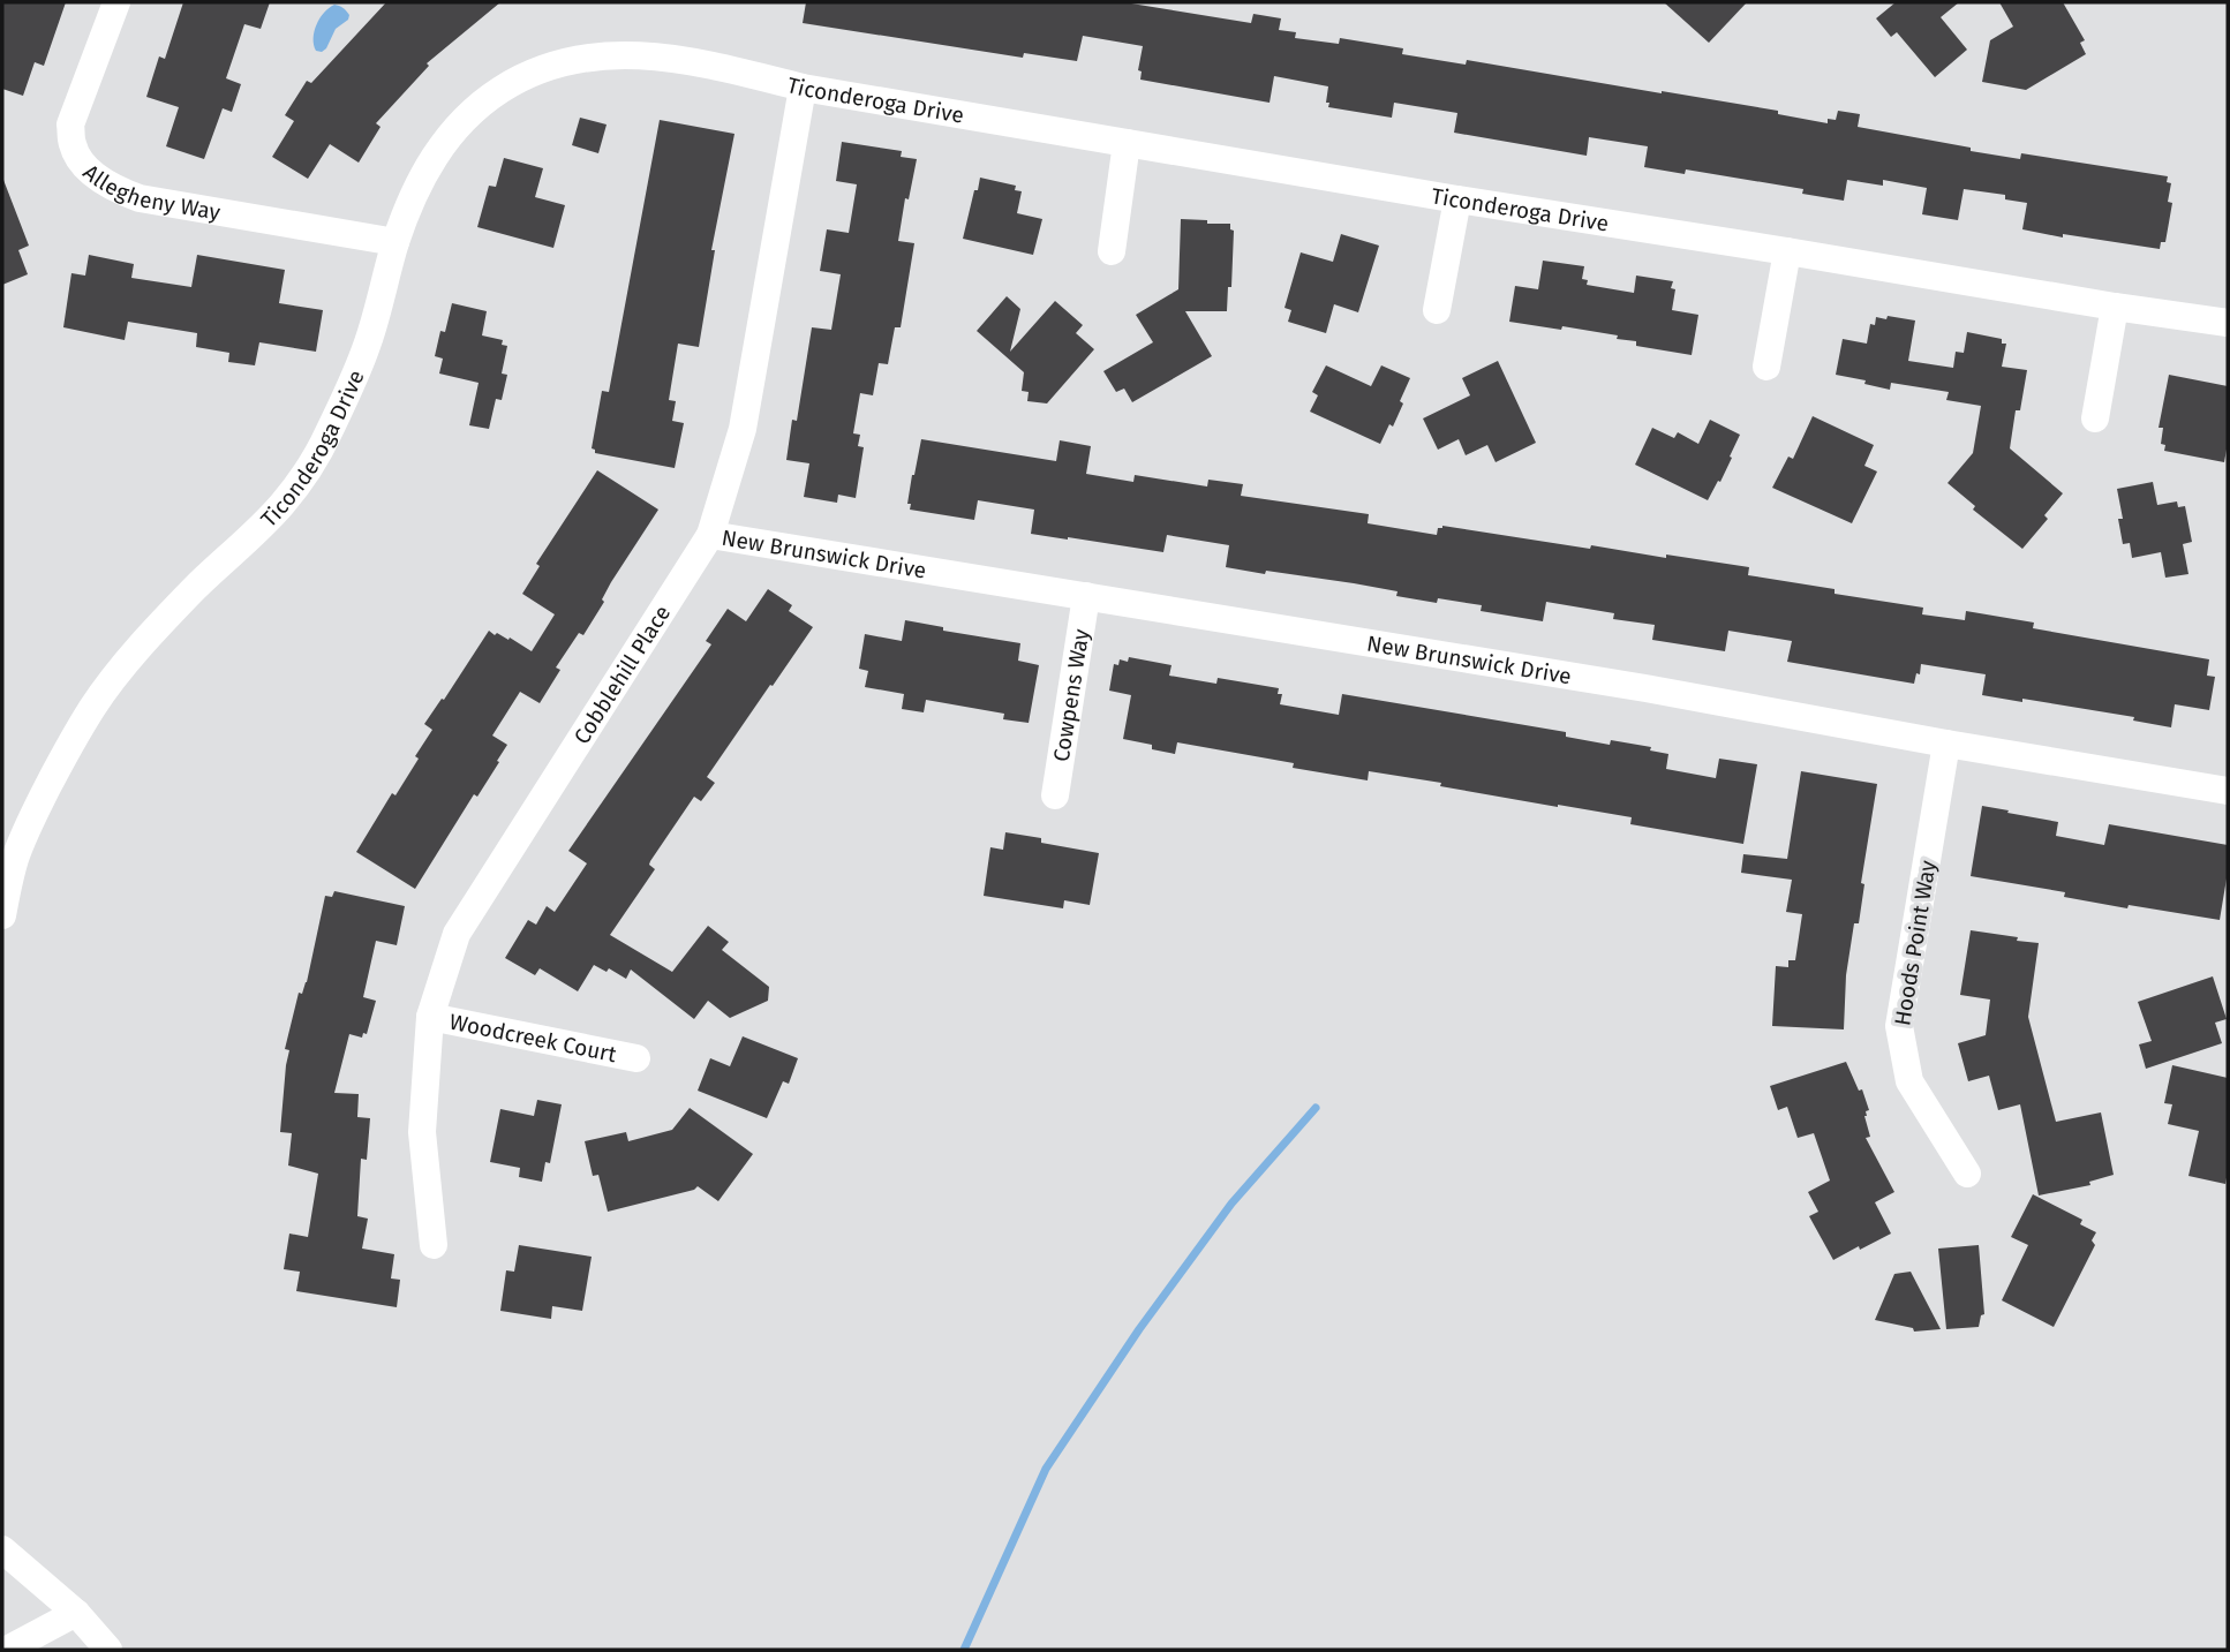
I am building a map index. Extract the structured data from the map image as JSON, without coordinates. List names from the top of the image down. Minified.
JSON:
{"streets":{"street":["Ticonderoga Drive","Allegheny Way","New Brunswick Drive","Cobblehill Place","Cowpens Way","Hoods Point Way","Woodcreek Court"]},"crossings":[["Ticonderoga Drive","Allegheny Way"],["Ticonderoga Drive","Cobblehill Place"],["New Brunswick Drive","Cobblehill Place"],["New Brunswick Drive","Cowpens Way"],["New Brunswick Drive","Hoods Point Way"],["Cobblehill Place","Woodcreek Court"]]}
